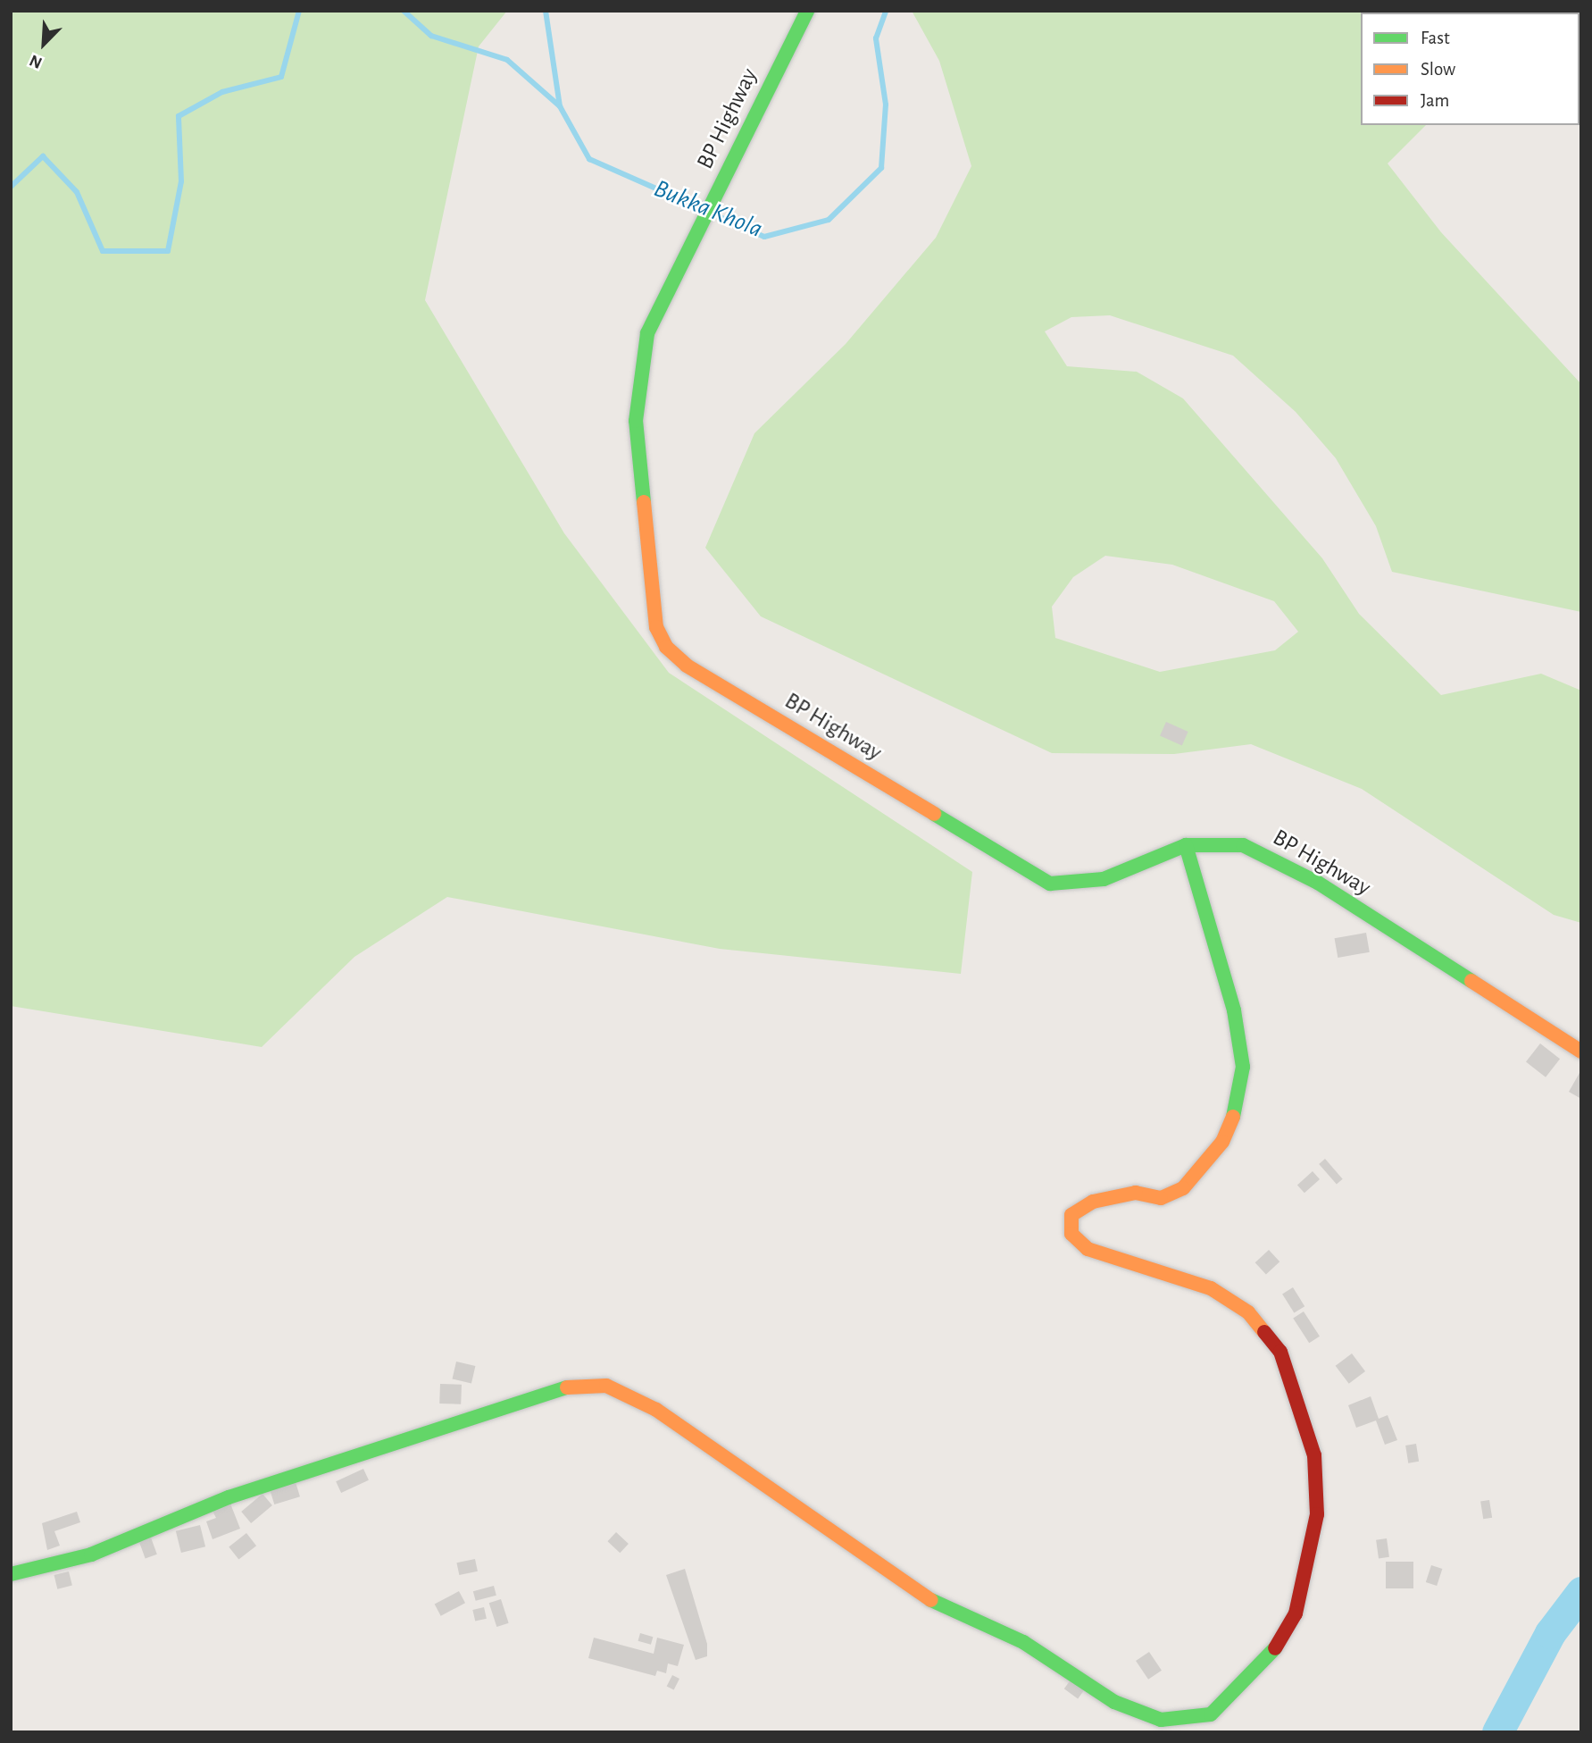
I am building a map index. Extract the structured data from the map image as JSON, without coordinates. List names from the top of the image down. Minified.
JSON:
{"streets":{"main road":["BP Highway"]},"water":["Bukka Khola"],"legend":["Fast","Slow","Jam"],"north":"bottom left"}
